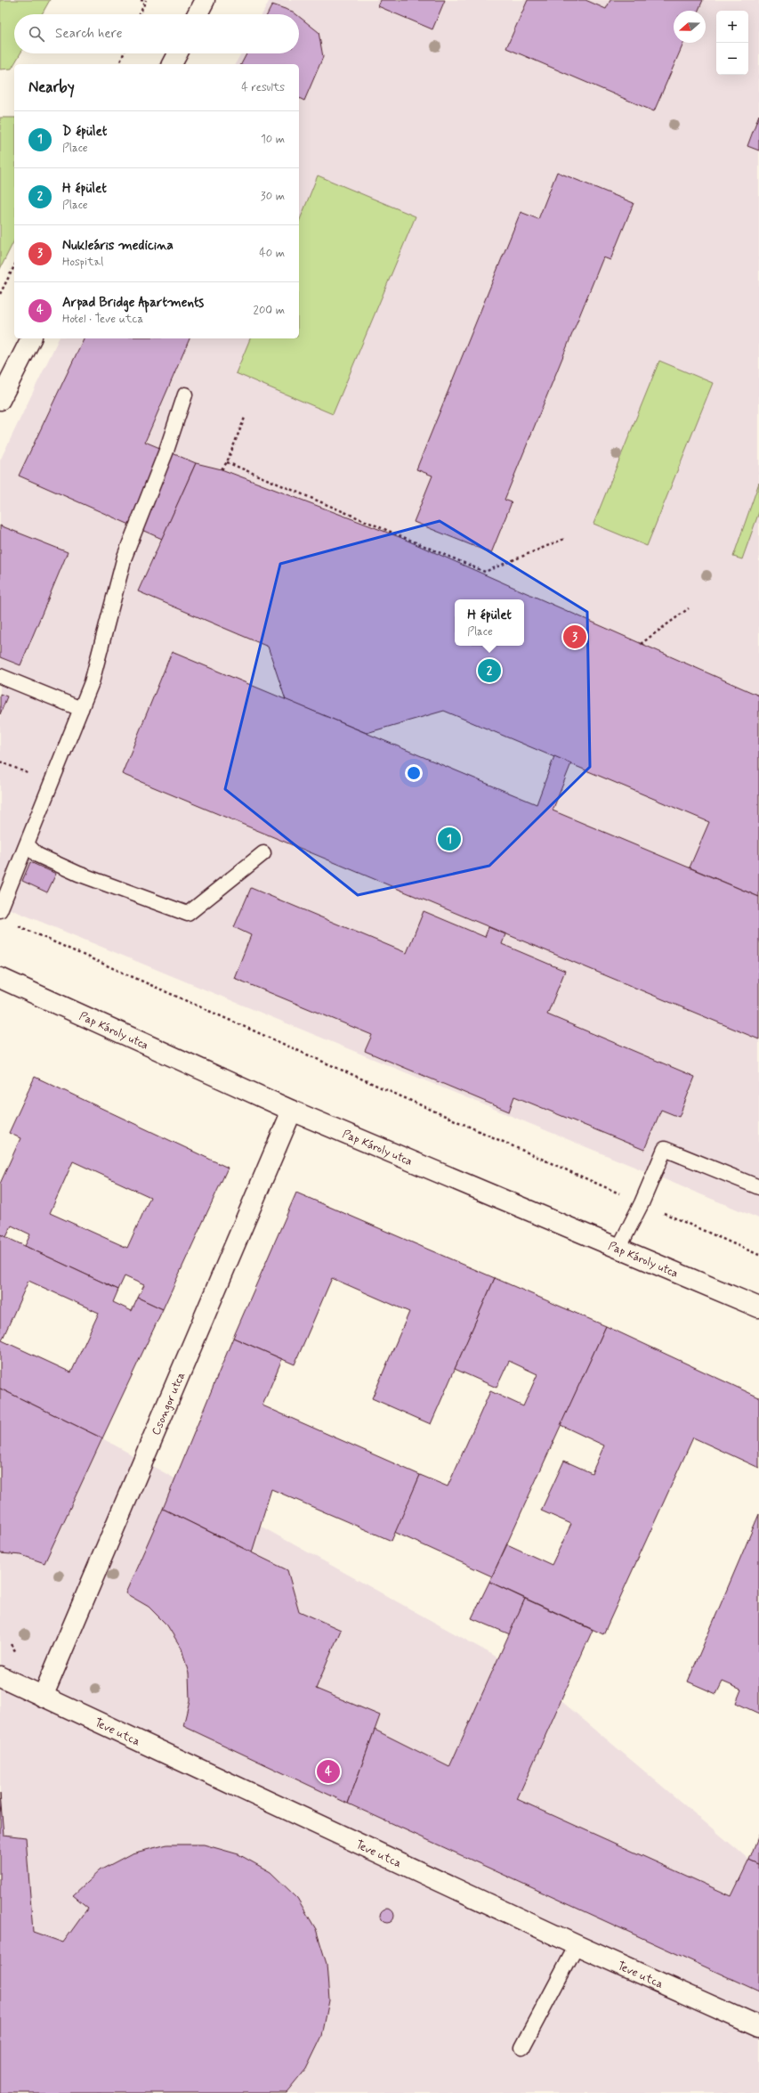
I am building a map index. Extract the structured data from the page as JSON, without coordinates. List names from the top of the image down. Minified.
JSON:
{"streets":{"street":["Pap Károly utca","Csongor utca","Teve utca"]},"crossings":[["Pap Károly utca","Csongor utca"],["Csongor utca","Teve utca"]],"north":"left","page":{"map_buttons":["+","−"],"search":"Search here","heading":["Nearby","4 results"],"list":[{"mark":"1","name":"D épület","note":"Place","value":"10 m"},{"mark":"2","name":"H épület","note":"Place","value":"30 m"},{"mark":"3","name":"Nukleáris medicina","note":"Hospital","value":"40 m"},{"mark":"4","name":"Arpad Bridge Apartments","note":"Hotel · Teve utca","value":"200 m"}],"popup":["H épület","Place"],"pins":["3","2","1","4"]}}
